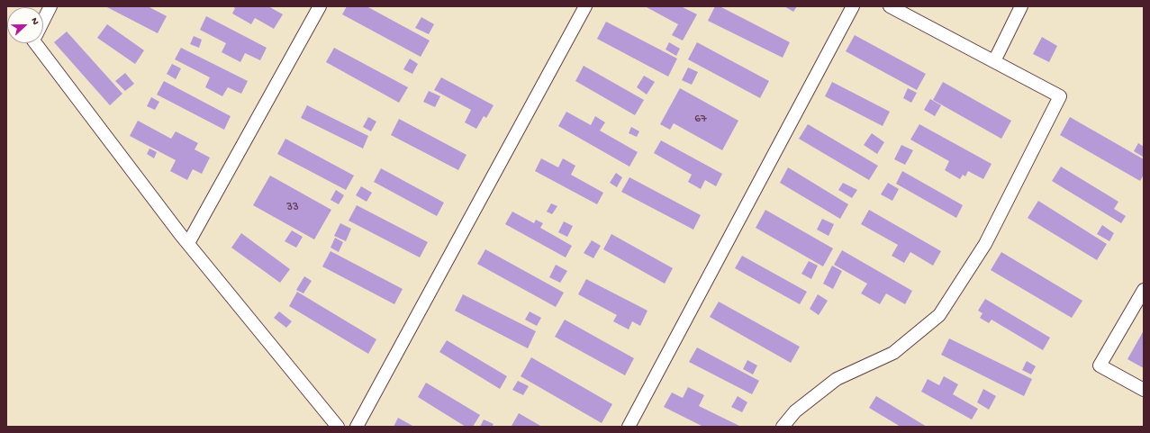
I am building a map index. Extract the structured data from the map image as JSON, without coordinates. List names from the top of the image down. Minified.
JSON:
{"house_numbers":["67","33"],"north":"right"}
